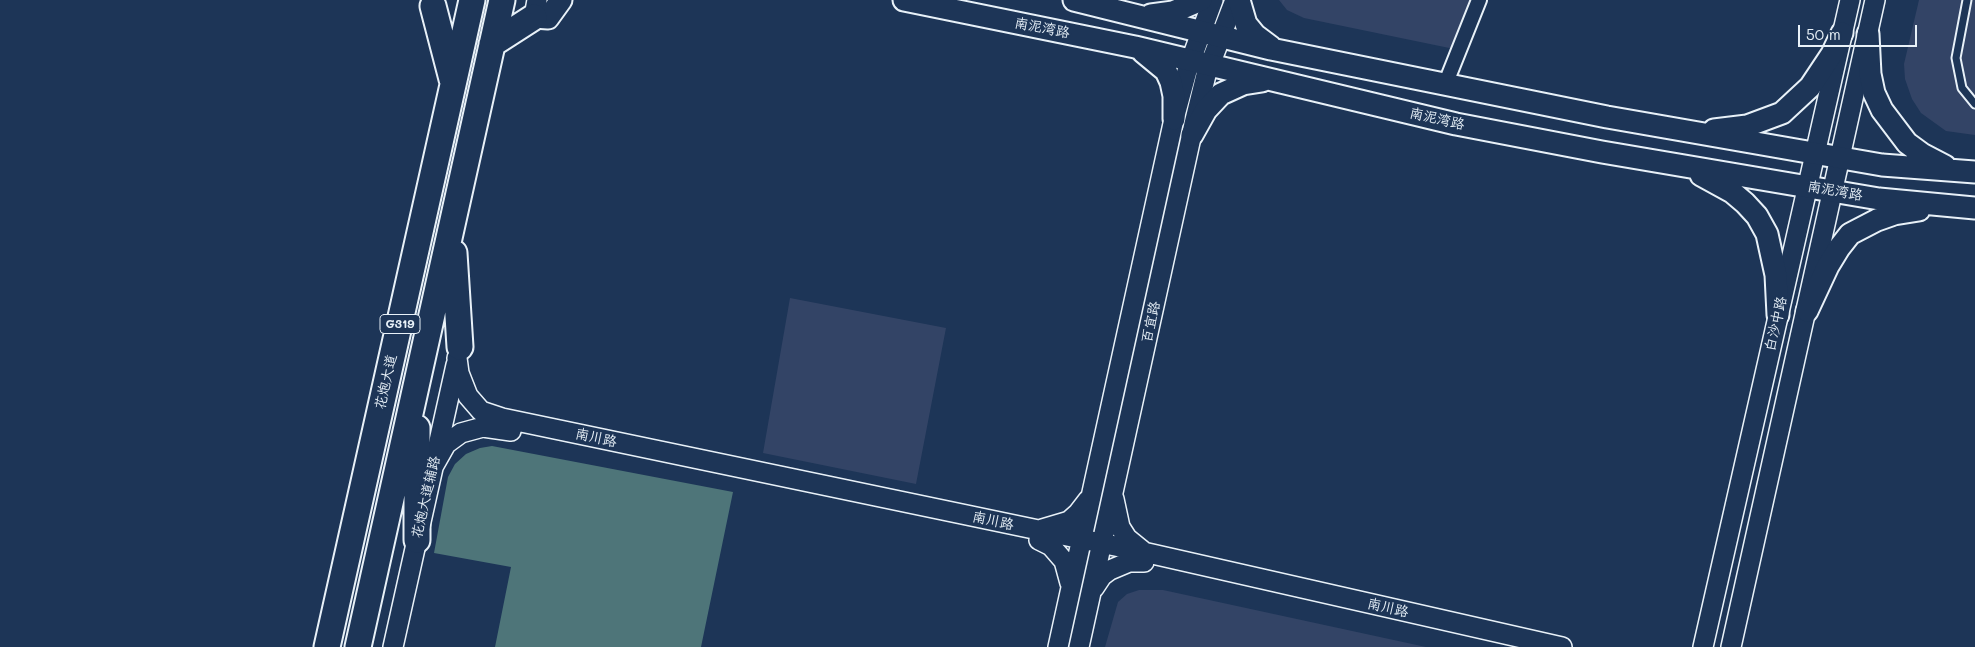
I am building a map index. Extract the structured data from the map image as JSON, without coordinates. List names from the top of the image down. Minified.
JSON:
{"streets":{"highway":["G319","花炮大道"],"main road":["南泥湾路"],"street":["百宜路","白沙中路","南川路","花炮大道辅路"]},"crossings":[["南泥湾路","百宜路"],["南泥湾路","白沙中路"],["百宜路","南川路"],["南川路","花炮大道辅路"]],"scale_bar":"50 m"}
